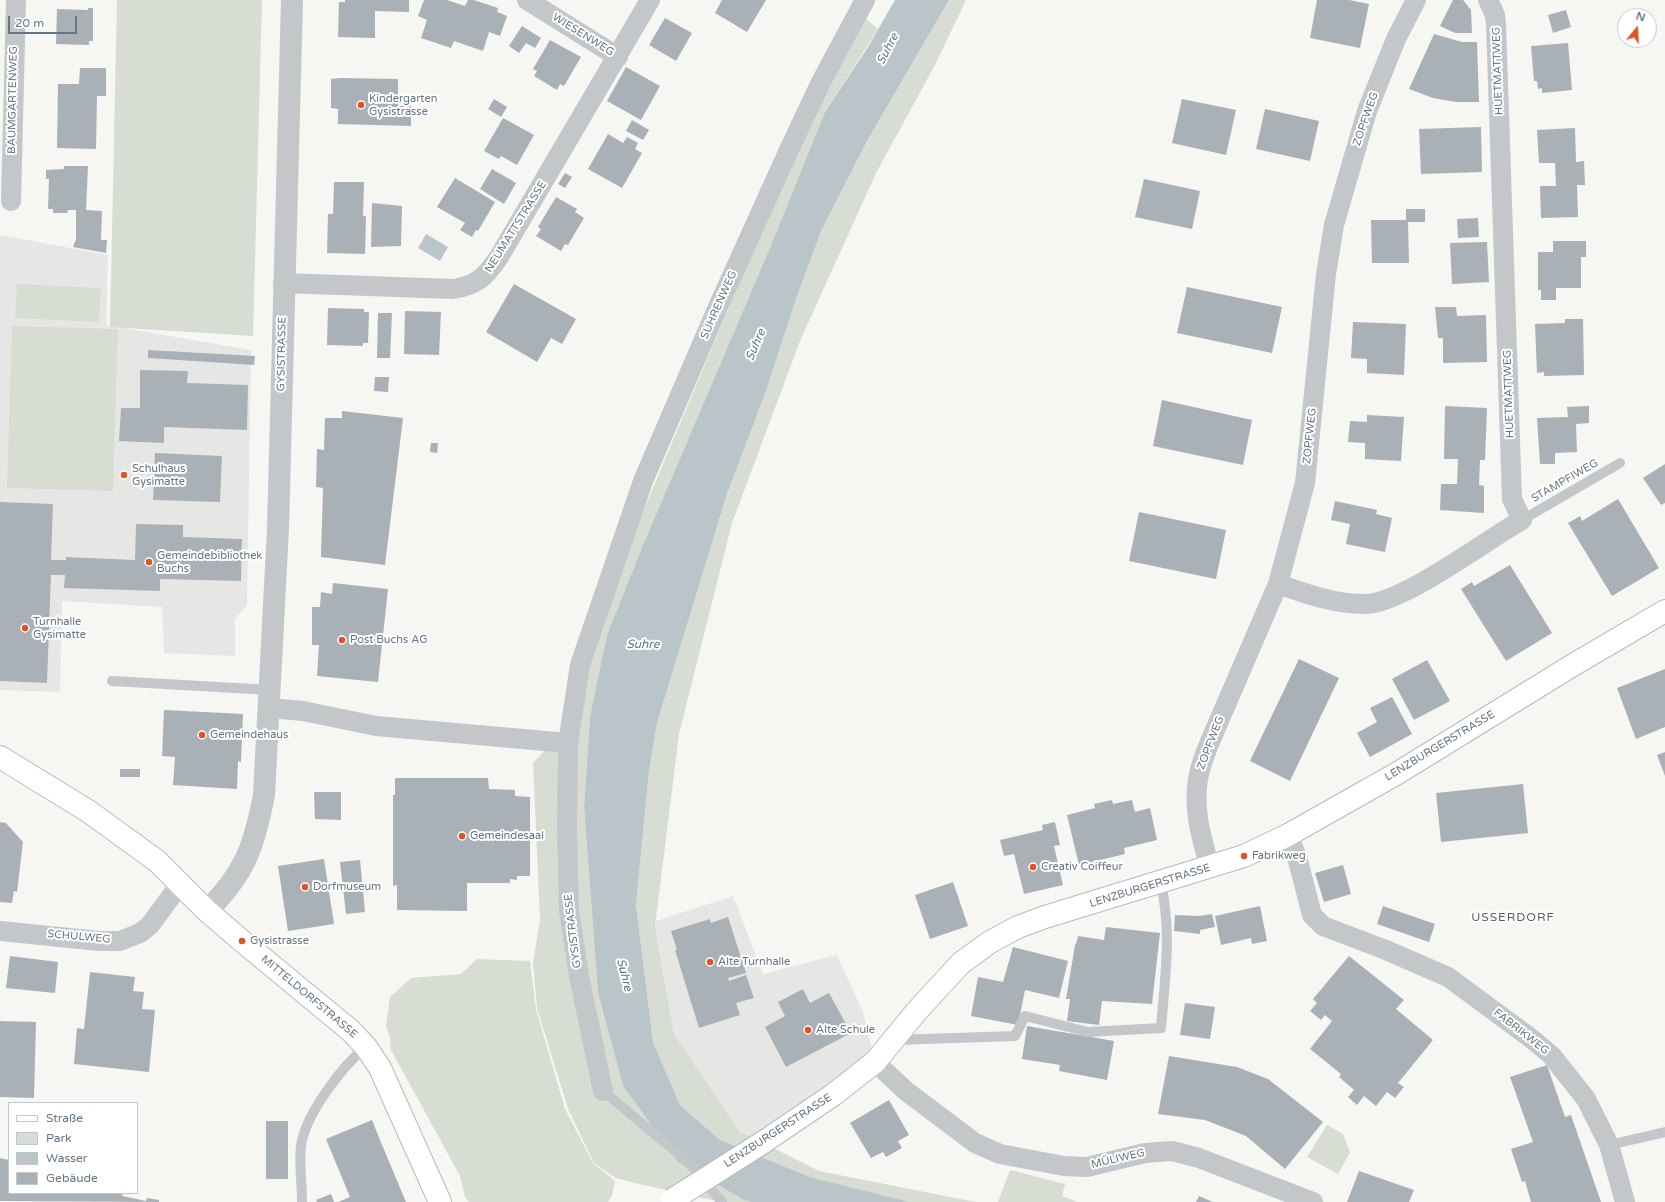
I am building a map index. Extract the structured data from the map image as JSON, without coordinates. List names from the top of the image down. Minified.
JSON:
{"streets":{"main road":["LENZBURGERSTRASSE","MITTELDORFSTRASSE"],"street":["WIESENWEG","HUETMATTWEG","BAUMGARTENWEG","ZOPFWEG","NEUMATTSTRASSE","SUHRENWEG","GYSISTRASSE","SCHULWEG","FABRIKWEG","MÜLIWEG"],"lane":["STAMPFIWEG"]},"crossings":[["WIESENWEG","NEUMATTSTRASSE"],["HUETMATTWEG","STAMPFIWEG"],["ZOPFWEG","LENZBURGERSTRASSE"],["NEUMATTSTRASSE","GYSISTRASSE"],["SUHRENWEG","GYSISTRASSE"],["GYSISTRASSE","MITTELDORFSTRASSE"],["LENZBURGERSTRASSE","FABRIKWEG"],["LENZBURGERSTRASSE","MÜLIWEG"],["SCHULWEG","MITTELDORFSTRASSE"]],"districts":["USSERDORF"],"water":["Suhre"],"places":["Kindergarten Gysistrasse","Schulhaus Gysimatte","Gemeindebibliothek Buchs","Turnhalle Gysimatte","Post Buchs AG","Gemeindehaus","Gemeindesaal","Fabrikweg","Creativ Coiffeur","Dorfmuseum","Gysistrasse","Alte Turnhalle","Alte Schule"],"legend":["Straße","Park","Wasser","Gebäude"],"scale_bar":"20 m","north":"top"}
